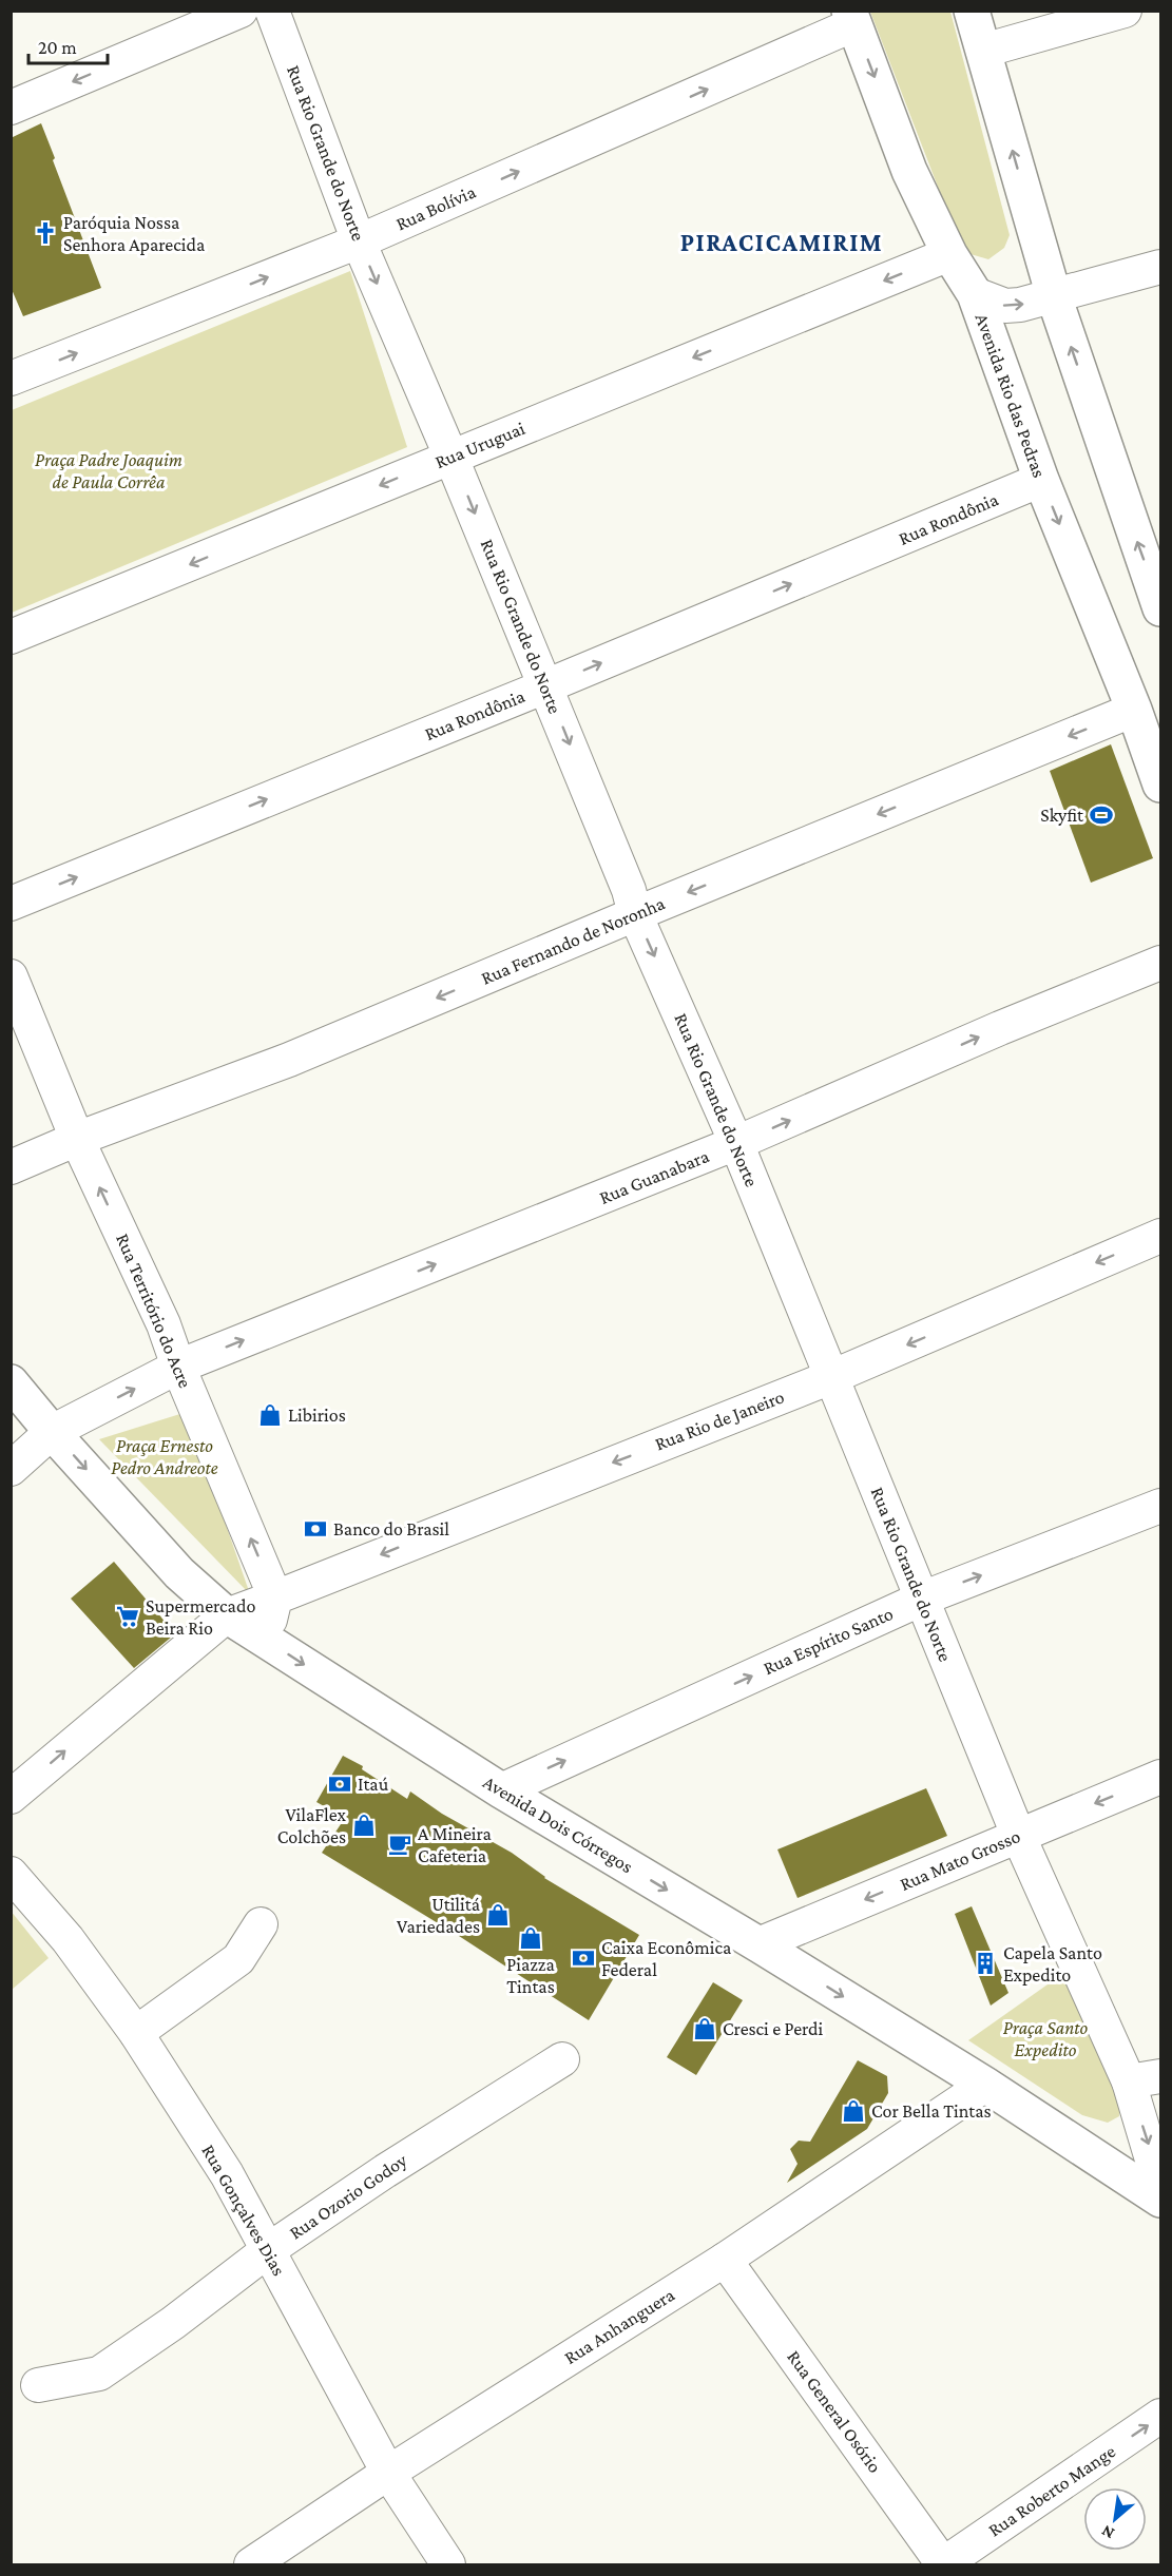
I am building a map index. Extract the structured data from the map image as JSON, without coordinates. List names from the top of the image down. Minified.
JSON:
{"streets":{"main road":["Avenida Rio das Pedras","Avenida Dois Córregos"],"street":["Rua Rio Grande do Norte","Rua Bolívia","Rua Uruguai","Rua Rondônia","Rua Fernando de Noronha","Rua Guanabara","Rua Território do Acre","Rua Rio de Janeiro","Rua Espírito Santo","Rua Mato Grosso","Rua Ozorio Godoy","Rua Gonçalves Dias","Rua Anhanguera","Rua General Osório","Rua Roberto Mange"]},"crossings":[["Rua Rio Grande do Norte","Rua Bolívia"],["Rua Rio Grande do Norte","Rua Uruguai"],["Rua Rio Grande do Norte","Rua Rondônia"],["Rua Rio Grande do Norte","Rua Fernando de Noronha"],["Rua Rio Grande do Norte","Rua Guanabara"],["Rua Rio Grande do Norte","Rua Rio de Janeiro"],["Rua Rio Grande do Norte","Rua Espírito Santo"],["Rua Rio Grande do Norte","Rua Mato Grosso"],["Rua Bolívia","Avenida Rio das Pedras"],["Avenida Rio das Pedras","Rua Uruguai"],["Avenida Rio das Pedras","Rua Rondônia"],["Avenida Rio das Pedras","Rua Fernando de Noronha"],["Rua Fernando de Noronha","Rua Território do Acre"],["Rua Guanabara","Rua Território do Acre"],["Rua Guanabara","Avenida Dois Córregos"],["Rua Território do Acre","Rua Rio de Janeiro"],["Rua Espírito Santo","Avenida Dois Córregos"],["Avenida Dois Córregos","Rua Mato Grosso"],["Avenida Dois Córregos","Rua Anhanguera"],["Rua Ozorio Godoy","Rua Gonçalves Dias"],["Rua Gonçalves Dias","Rua Anhanguera"],["Rua Anhanguera","Rua General Osório"],["Rua General Osório","Rua Roberto Mange"]],"one_way":["Rua Rio Grande do Norte","Rua Bolívia","Rua Uruguai","Rua Rondônia","Rua Fernando de Noronha","Rua Guanabara","Rua Território do Acre","Rua Rio de Janeiro","Rua Espírito Santo","Avenida Dois Córregos","Rua Mato Grosso","Rua Roberto Mange"],"districts":["PIRACICAMIRIM"],"parks":["Praça Padre Joaquim de Paula Corrêa","Praça Ernesto Pedro Andreote","Praça Santo Expedito"],"places":{"church":["Paróquia Nossa Senhora Aparecida"],"sports":["Skyfit"],"shop":["Libirios","VilaFlex Colchões","Utilitá Variedades","Piazza Tintas","Cresci e Perdi","Cor Bella Tintas"],"bank":["Banco do Brasil","Itaú","Caixa Econômica Federal"],"supermarket":["Supermercado Beira Rio"],"cafe":["A Mineira Cafeteria"],"building":["Capela Santo Expedito"]},"scale_bar":"20 m","north":"bottom left"}
